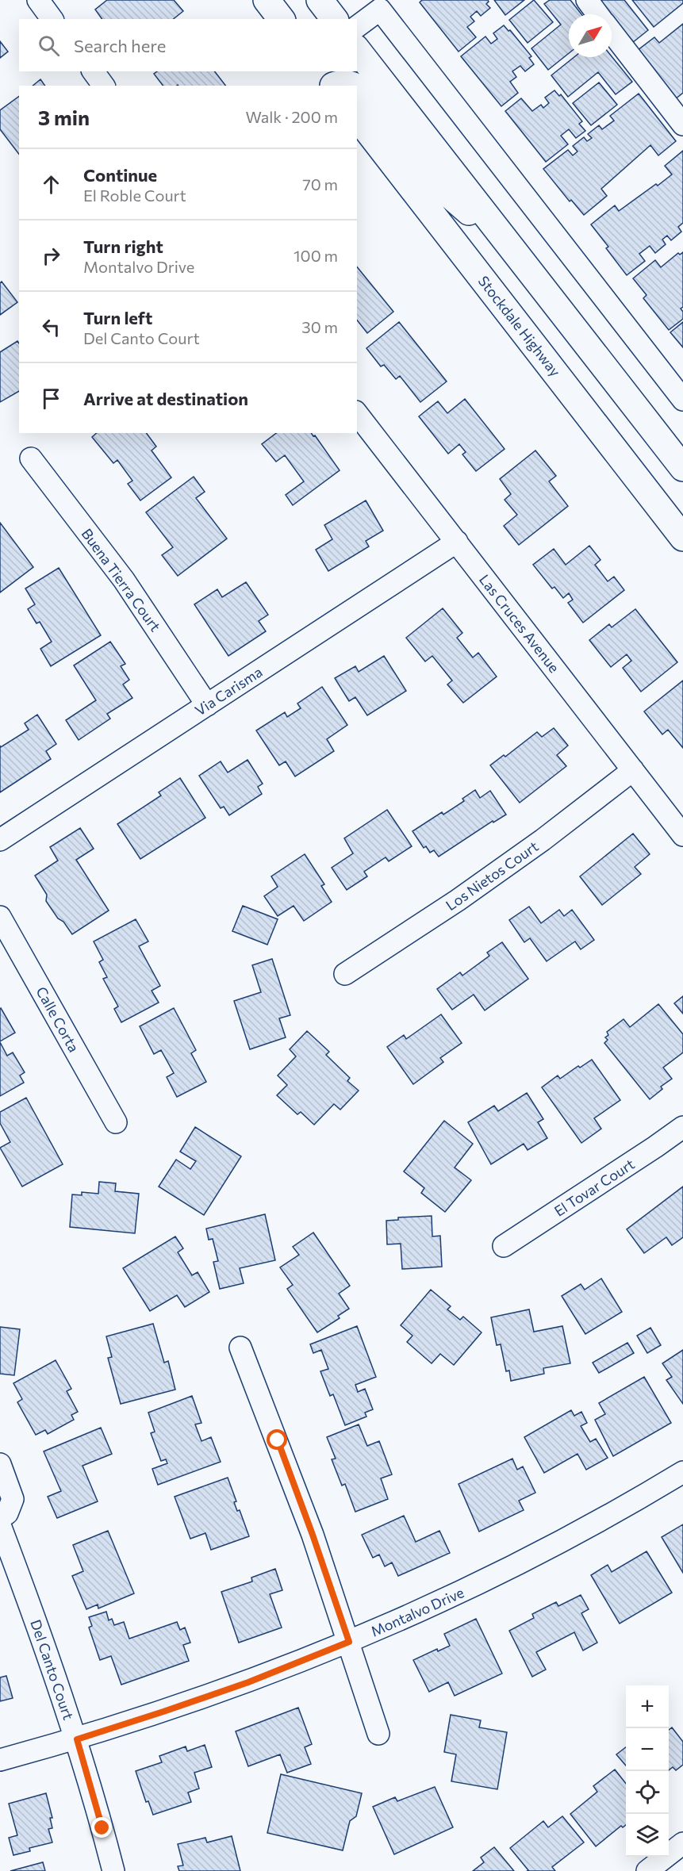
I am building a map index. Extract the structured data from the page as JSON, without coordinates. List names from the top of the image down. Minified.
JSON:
{"streets":{"main road":["Stockdale Highway"],"street":["Buena Tierra Court","Las Cruces Avenue","Via Carisma","Los Nietos Court","Calle Corta","El Tovar Court","Montalvo Drive","Del Canto Court"]},"crossings":[["Buena Tierra Court","Via Carisma"],["Las Cruces Avenue","Via Carisma"],["Las Cruces Avenue","Los Nietos Court"],["Montalvo Drive","Del Canto Court"]],"north":"top right","page":{"search":"Search here","heading":["3 min","Walk · 200 m"],"list":[["Continue","El Roble Court","70 m"],["Turn right","Montalvo Drive","100 m"],["Turn left","Del Canto Court","30 m"],"Arrive at destination"],"map_buttons":["+","−"]}}
